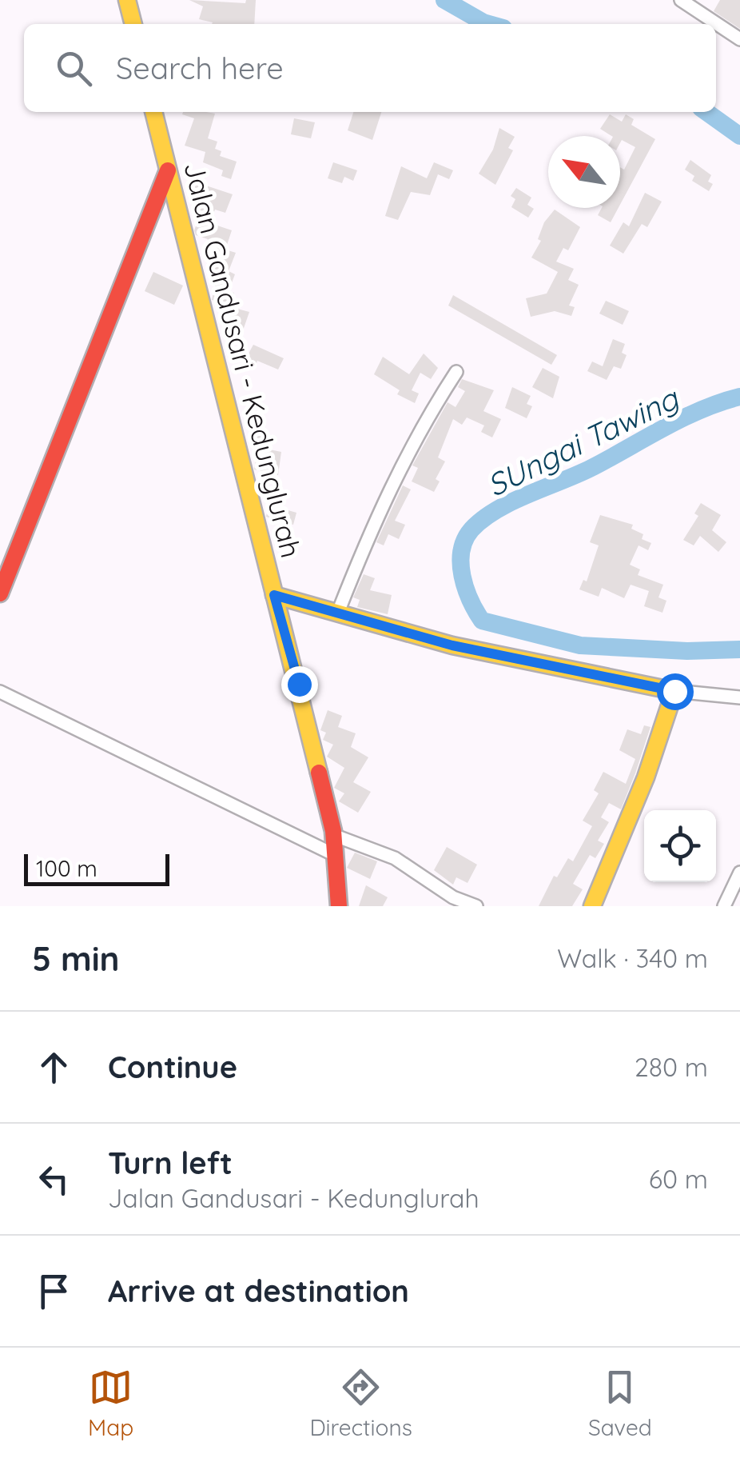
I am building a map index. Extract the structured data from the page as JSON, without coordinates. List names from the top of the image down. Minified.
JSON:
{"streets":{"street":["Jalan Gandusari - Kedunglurah"]},"water":["SUngai Tawing"],"scale_bar":"100 m","north":"top left","page":{"search":"Search here","scale":"100 m","heading":["5 min","Walk · 340 m"],"list":[["Continue","280 m"],["Turn left","Jalan Gandusari - Kedunglurah","60 m"],"Arrive at destination"],"nav":["Map","Directions","Saved"]}}
